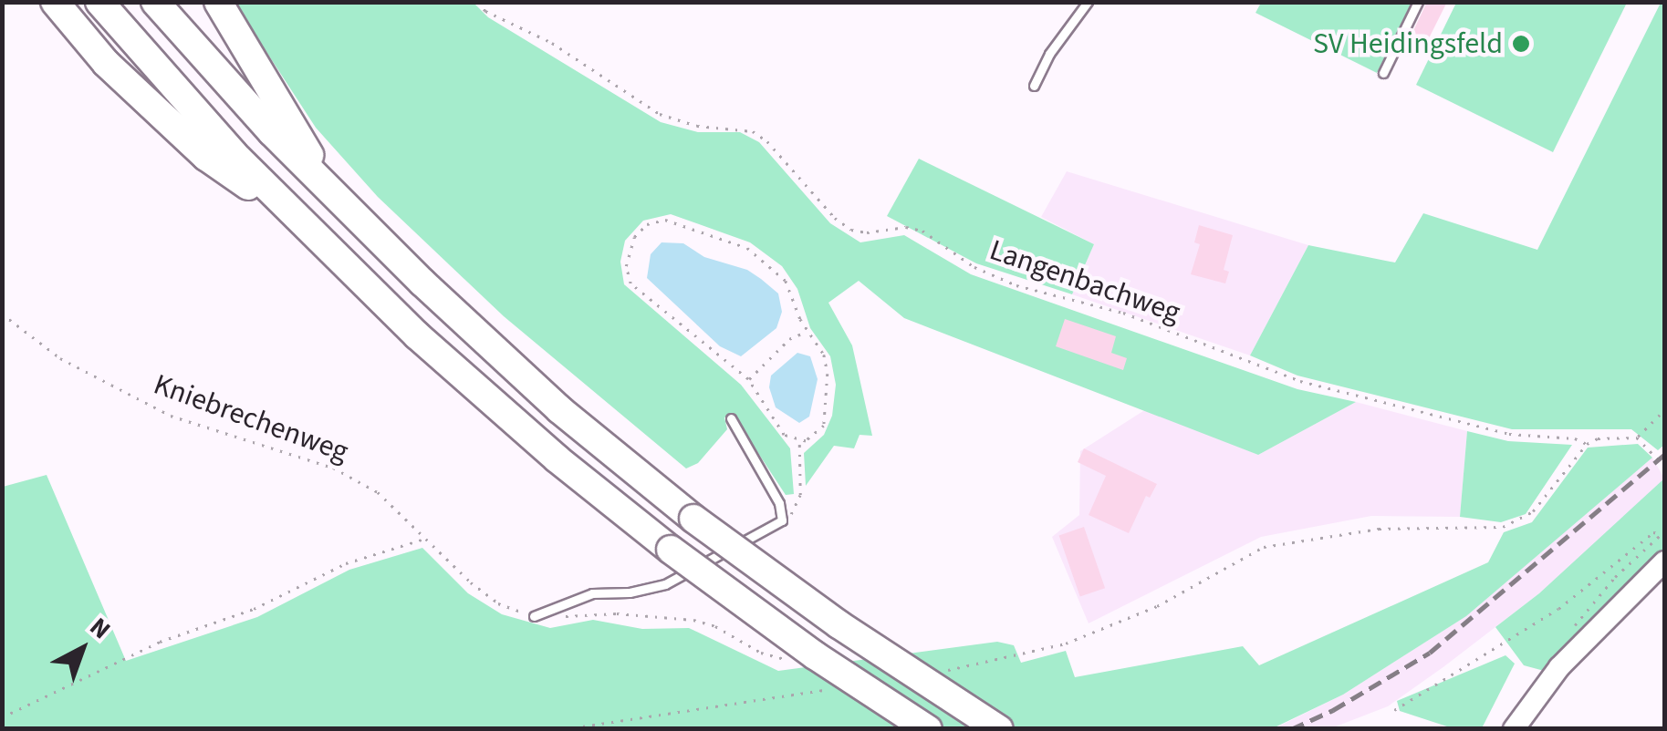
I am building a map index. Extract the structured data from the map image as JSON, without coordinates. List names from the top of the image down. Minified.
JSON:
{"streets":{"path":["Langenbachweg","Kniebrechenweg"]},"places":["SV Heidingsfeld"],"north":"top right"}
